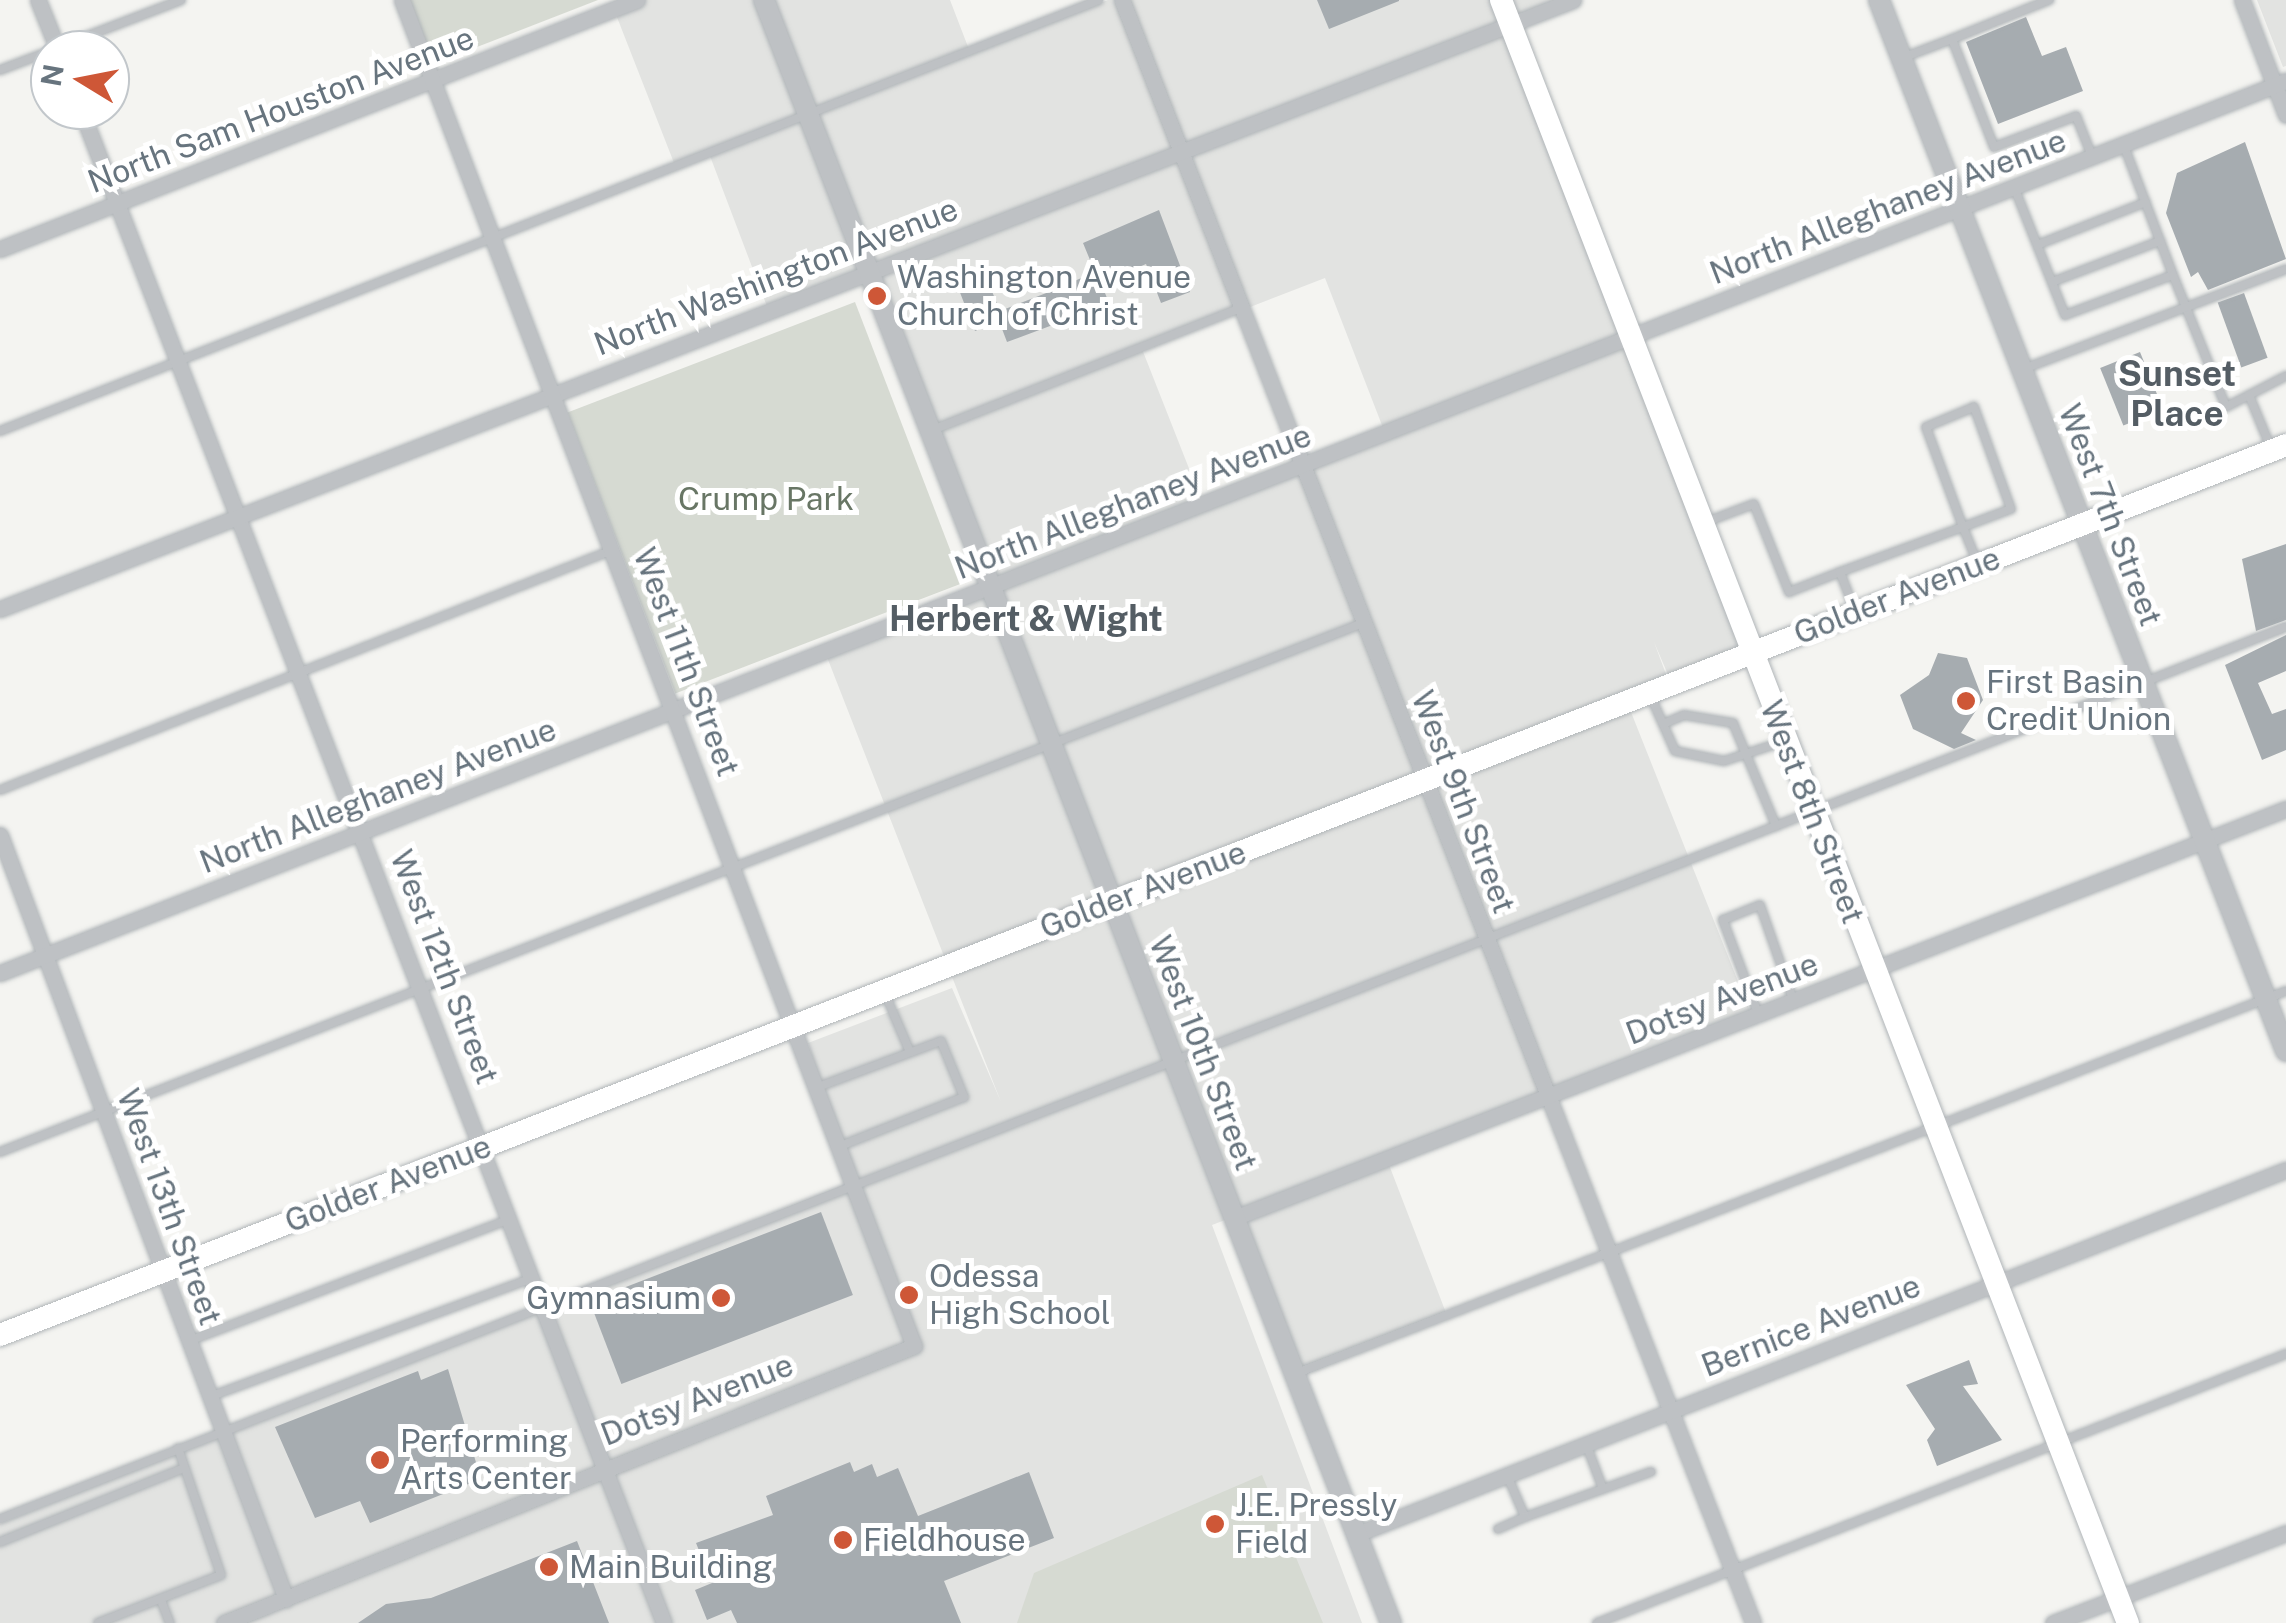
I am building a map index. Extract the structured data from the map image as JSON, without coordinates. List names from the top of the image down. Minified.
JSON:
{"streets":{"main road":["Golder Avenue","West 8th Street"],"street":["North Sam Houston Avenue","North Alleghaney Avenue","North Washington Avenue","West 7th Street","West 11th Street","West 9th Street","West 12th Street","Dotsy Avenue","West 10th Street","West 13th Street","Bernice Avenue"]},"crossings":[["North Sam Houston Avenue","West 11th Street"],["North Sam Houston Avenue","West 12th Street"],["North Alleghaney Avenue","West 7th Street"],["North Alleghaney Avenue","West 11th Street"],["North Alleghaney Avenue","West 9th Street"],["North Alleghaney Avenue","West 8th Street"],["North Alleghaney Avenue","West 12th Street"],["North Alleghaney Avenue","West 10th Street"],["North Alleghaney Avenue","West 13th Street"],["North Washington Avenue","West 11th Street"],["North Washington Avenue","West 9th Street"],["North Washington Avenue","West 8th Street"],["North Washington Avenue","West 12th Street"],["North Washington Avenue","West 10th Street"],["West 7th Street","Golder Avenue"],["West 7th Street","Dotsy Avenue"],["Golder Avenue","West 11th Street"],["Golder Avenue","West 9th Street"],["Golder Avenue","West 8th Street"],["Golder Avenue","West 12th Street"],["Golder Avenue","West 10th Street"],["Golder Avenue","West 13th Street"],["West 11th Street","Dotsy Avenue"],["West 9th Street","Dotsy Avenue"],["West 9th Street","Bernice Avenue"],["West 8th Street","Dotsy Avenue"],["West 8th Street","Bernice Avenue"],["West 12th Street","Dotsy Avenue"],["Dotsy Avenue","West 10th Street"],["Dotsy Avenue","West 13th Street"],["West 10th Street","Bernice Avenue"]],"districts":["Sunset Place","Herbert & Wight"],"parks":["Crump Park"],"places":["Washington Avenue Church of Christ","First Basin Credit Union","Odessa High School","Gymnasium","Performing Arts Center","J.E. Pressly Field","Fieldhouse","Main Building"],"north":"left"}
